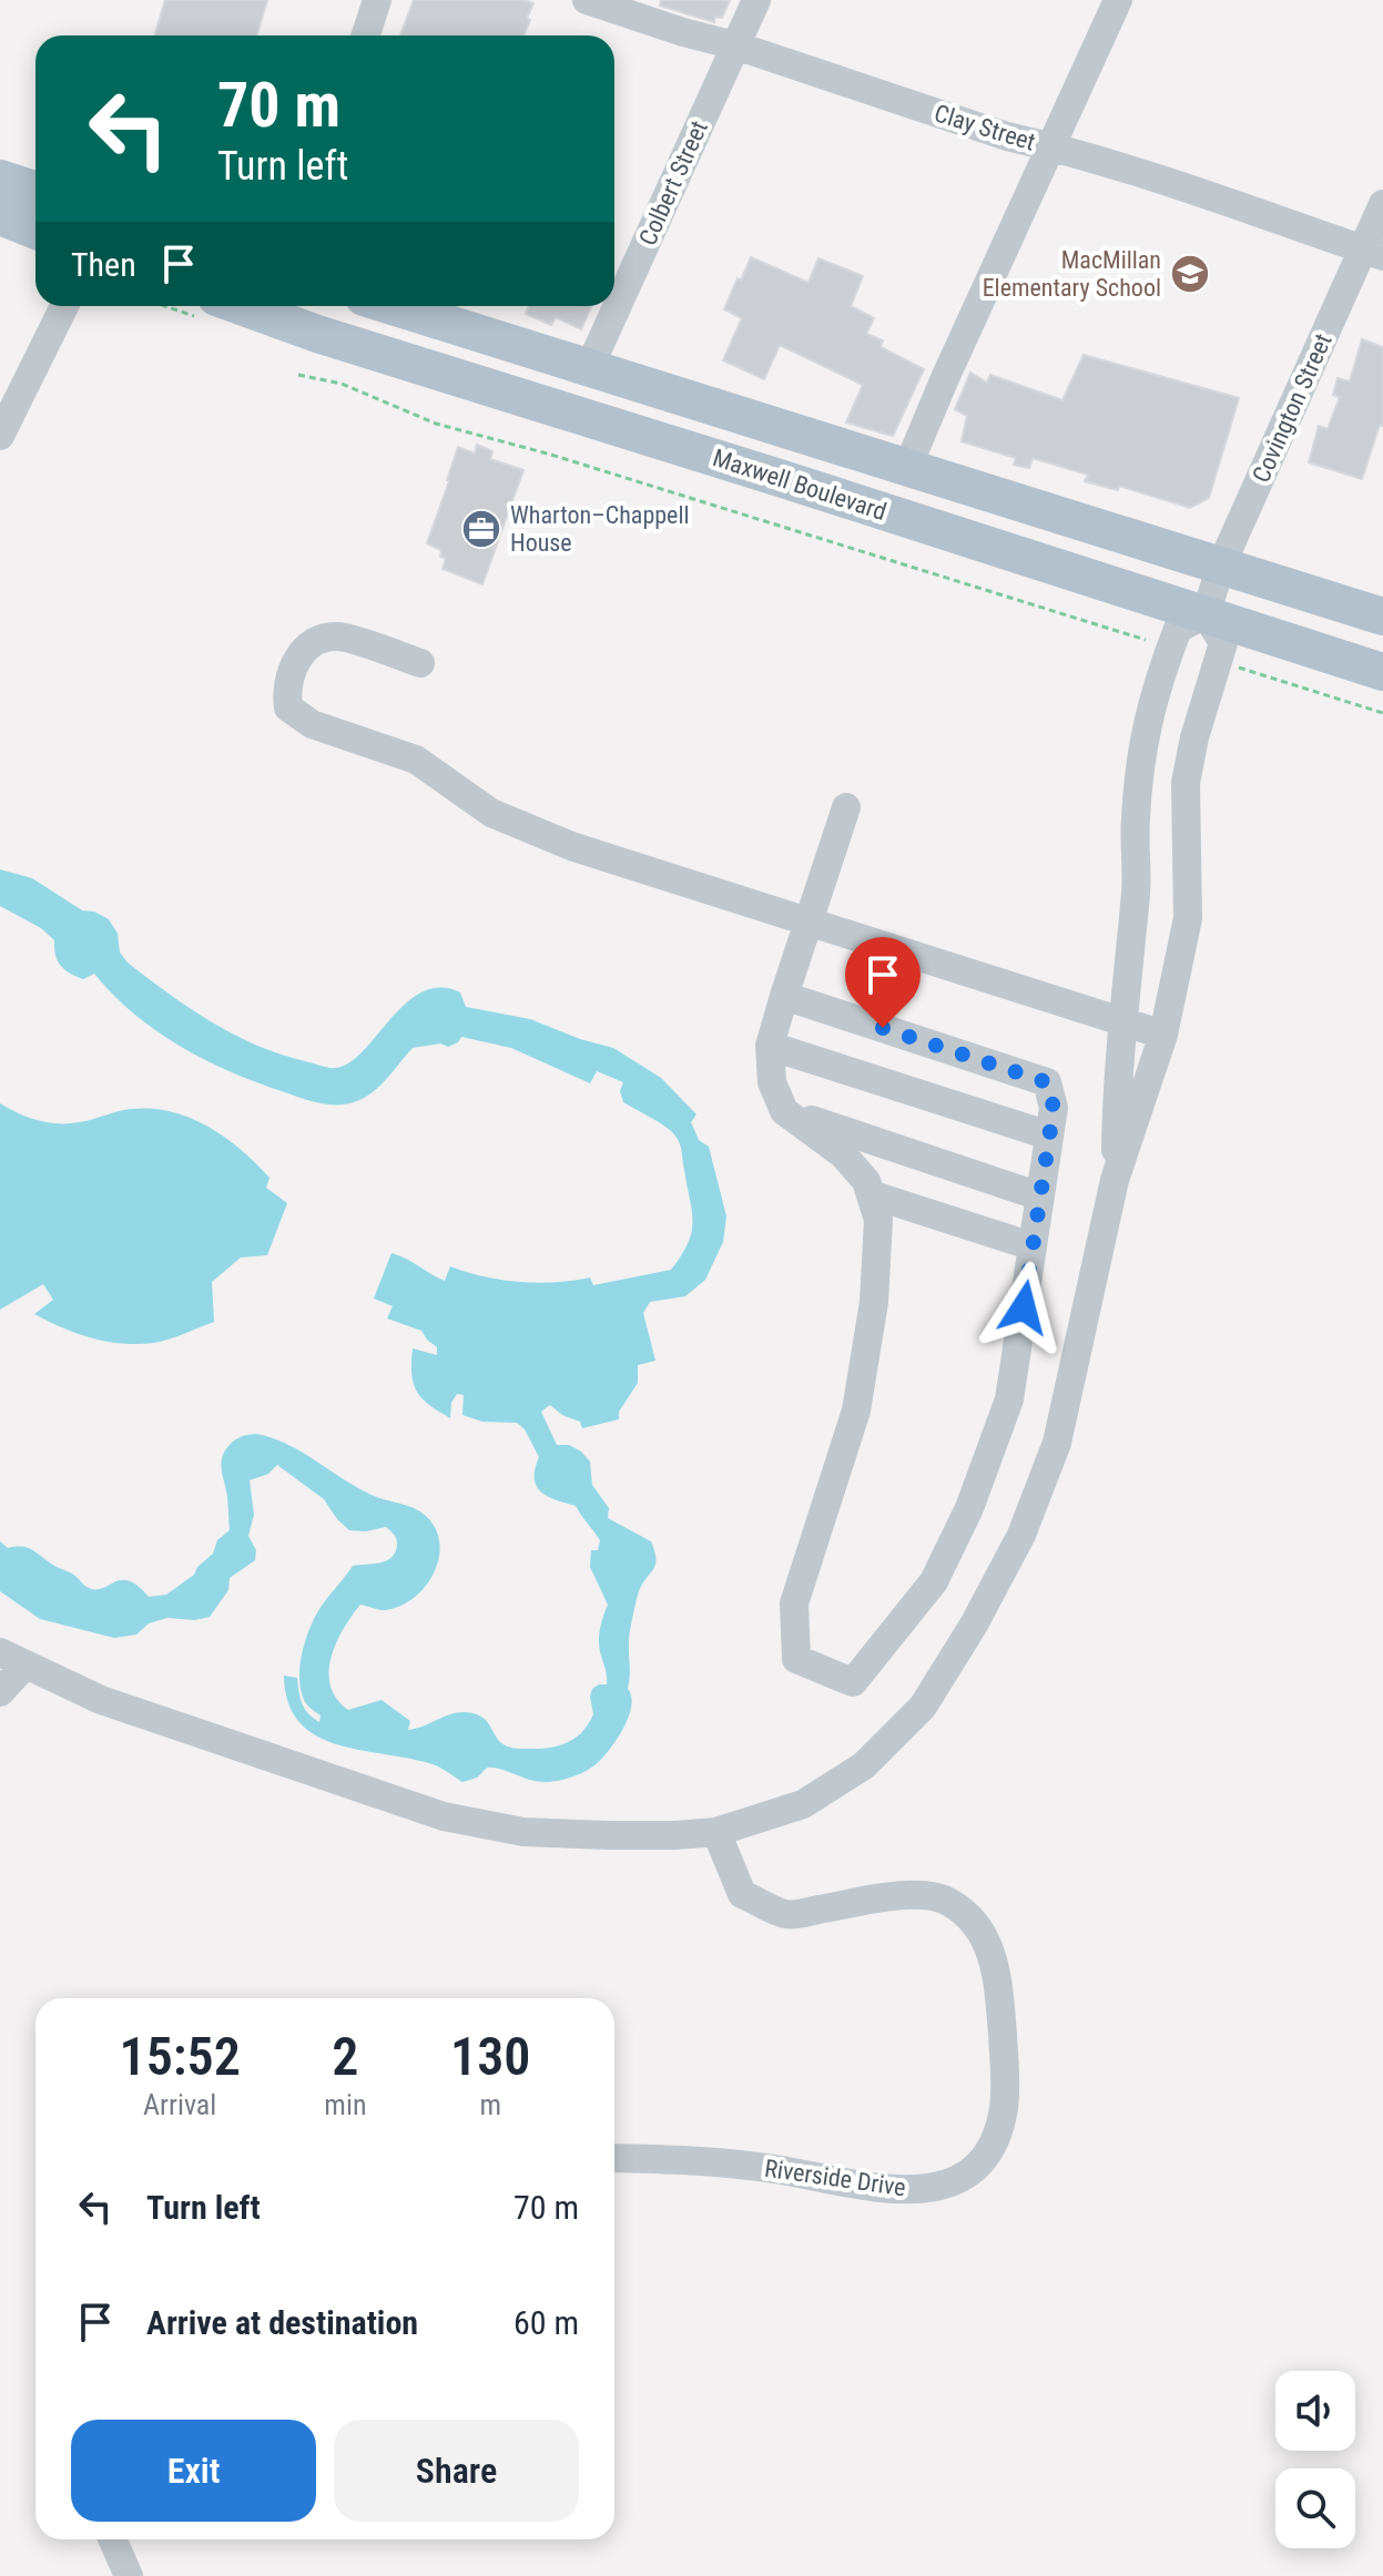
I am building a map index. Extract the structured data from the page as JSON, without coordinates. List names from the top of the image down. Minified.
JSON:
{"streets":{"main road":["Maxwell Boulevard"],"street":["Clay Street","Colbert Street","Covington Street","Riverside Drive"]},"crossings":[["Clay Street","Colbert Street"],["Clay Street","Covington Street"],["Colbert Street","Maxwell Boulevard"],["Covington Street","Maxwell Boulevard"]],"places":{"school or university":["MacMillan Elementary School"],"office":["Wharton–Chappell House"]},"page":{"turn":["70 m","Turn left"],"then":"Then","eta":["15:52","Arrival","2","min","130","m"],"list":[{"name":"Turn left","value":"70 m"},{"name":"Arrive at destination","value":"60 m"}],"buttons":["Exit","Share"]}}
